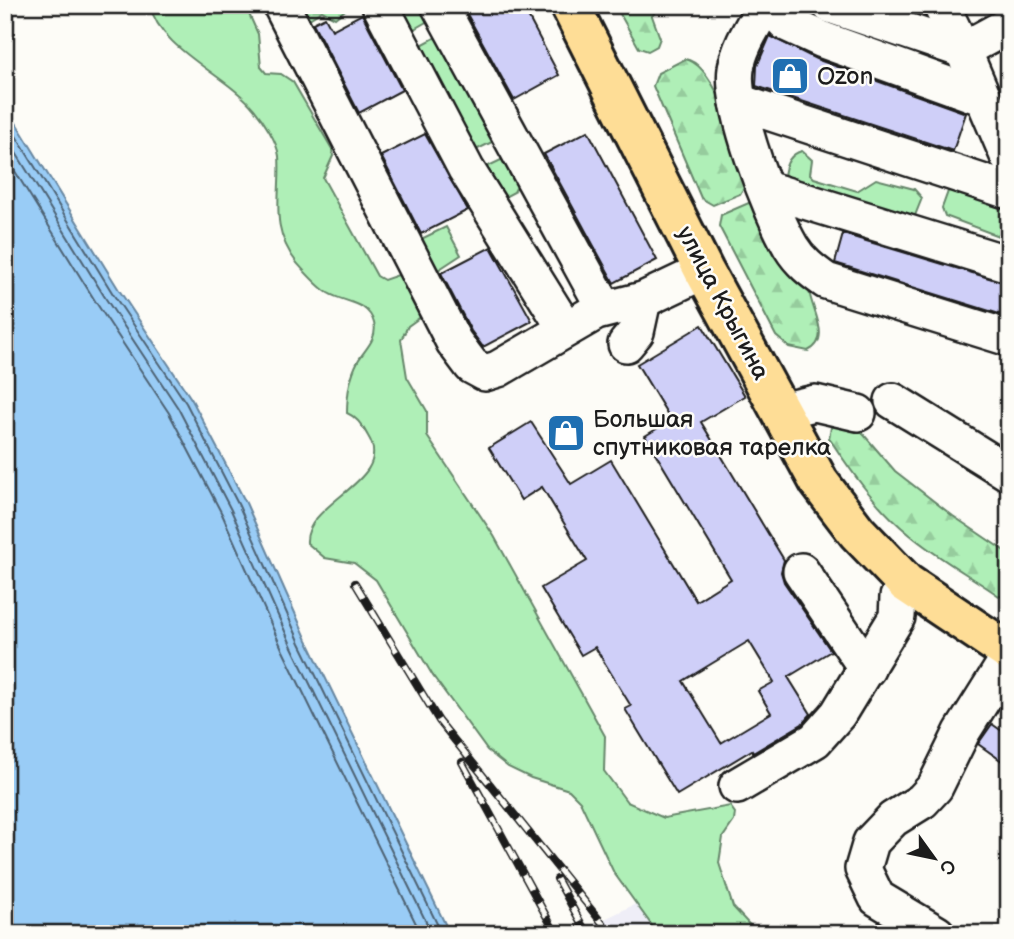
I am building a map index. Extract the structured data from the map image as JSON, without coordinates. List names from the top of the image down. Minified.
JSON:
{"streets":{"main road":["улица Крыгина"]},"places":{"shop":["Ozon","Большая спутниковая тарелка"]},"north":"bottom right"}
